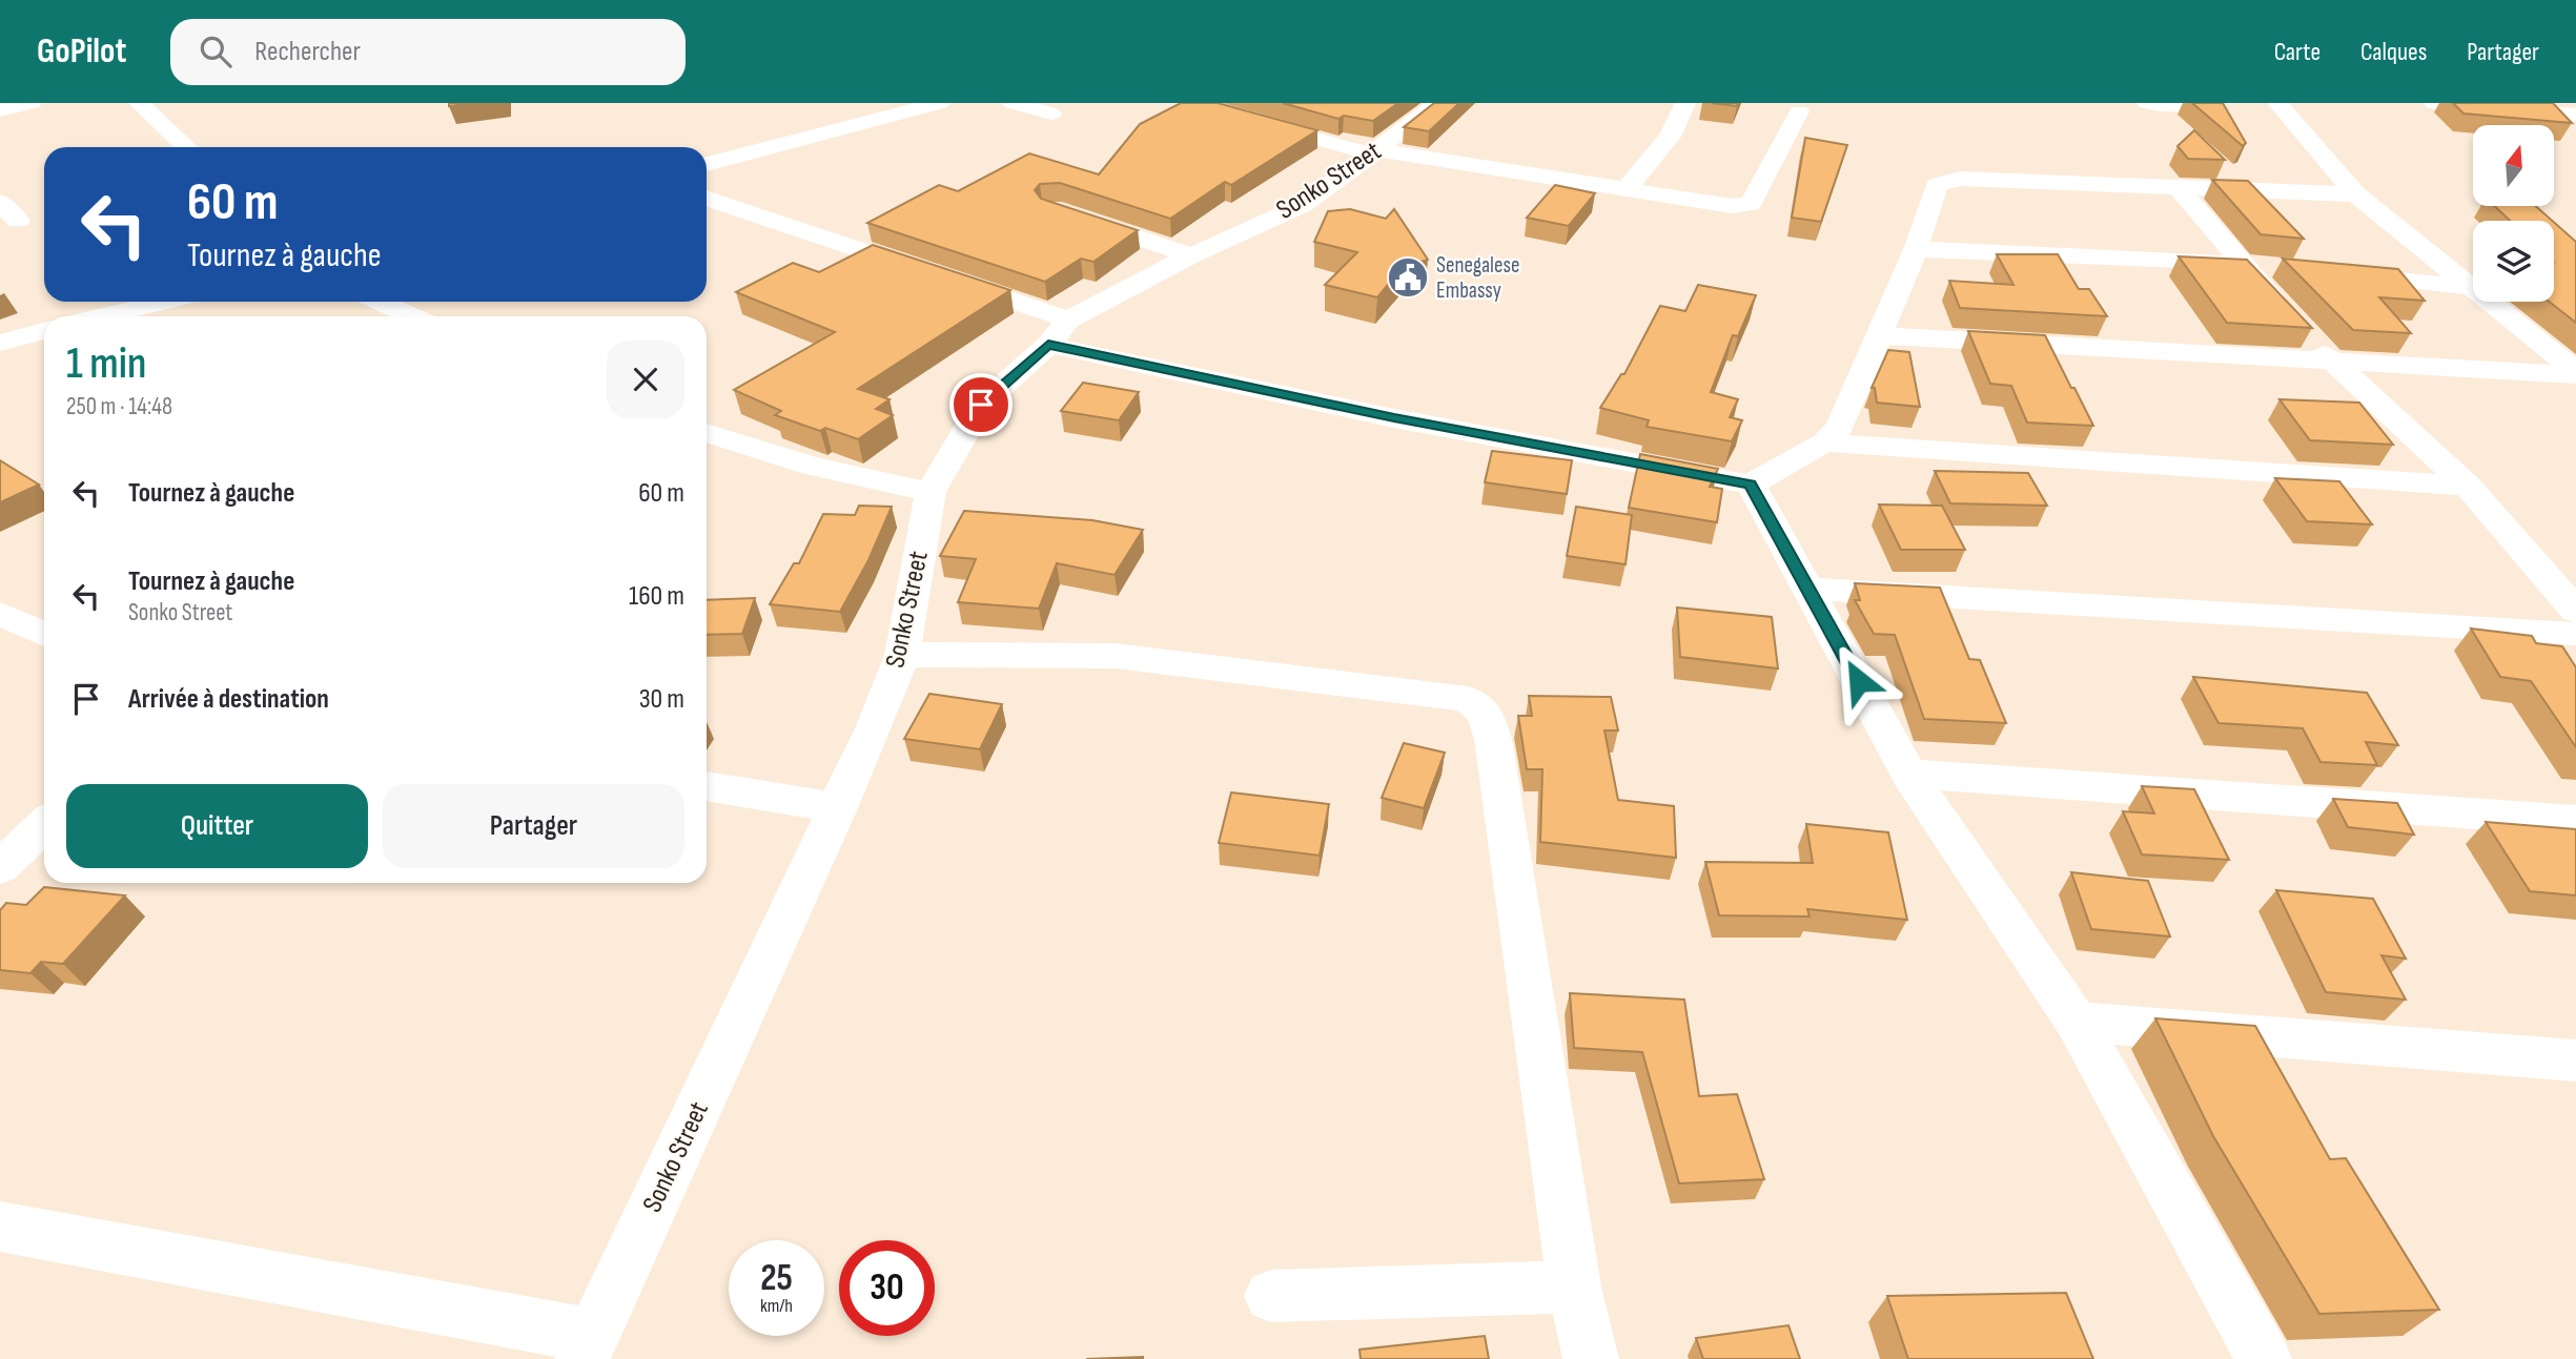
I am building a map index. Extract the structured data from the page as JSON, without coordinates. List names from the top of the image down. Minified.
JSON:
{"streets":{"street":["Sonko Street"]},"places":{"public building":["Senegalese Embassy"]},"north":"top","page":{"header":"GoPilot","search":"Rechercher","nav":["Carte","Calques","Partager"],"turn":["60 m","Tournez à gauche"],"heading":["1 min","250 m · 14:48"],"list":[{"name":"Tournez à gauche","value":"60 m"},{"name":"Tournez à gauche","note":"Sonko Street","value":"160 m"},{"name":"Arrivée à destination","value":"30 m"}],"buttons":["Quitter","Partager"],"speed":"25 km/h","limit":"30"}}
